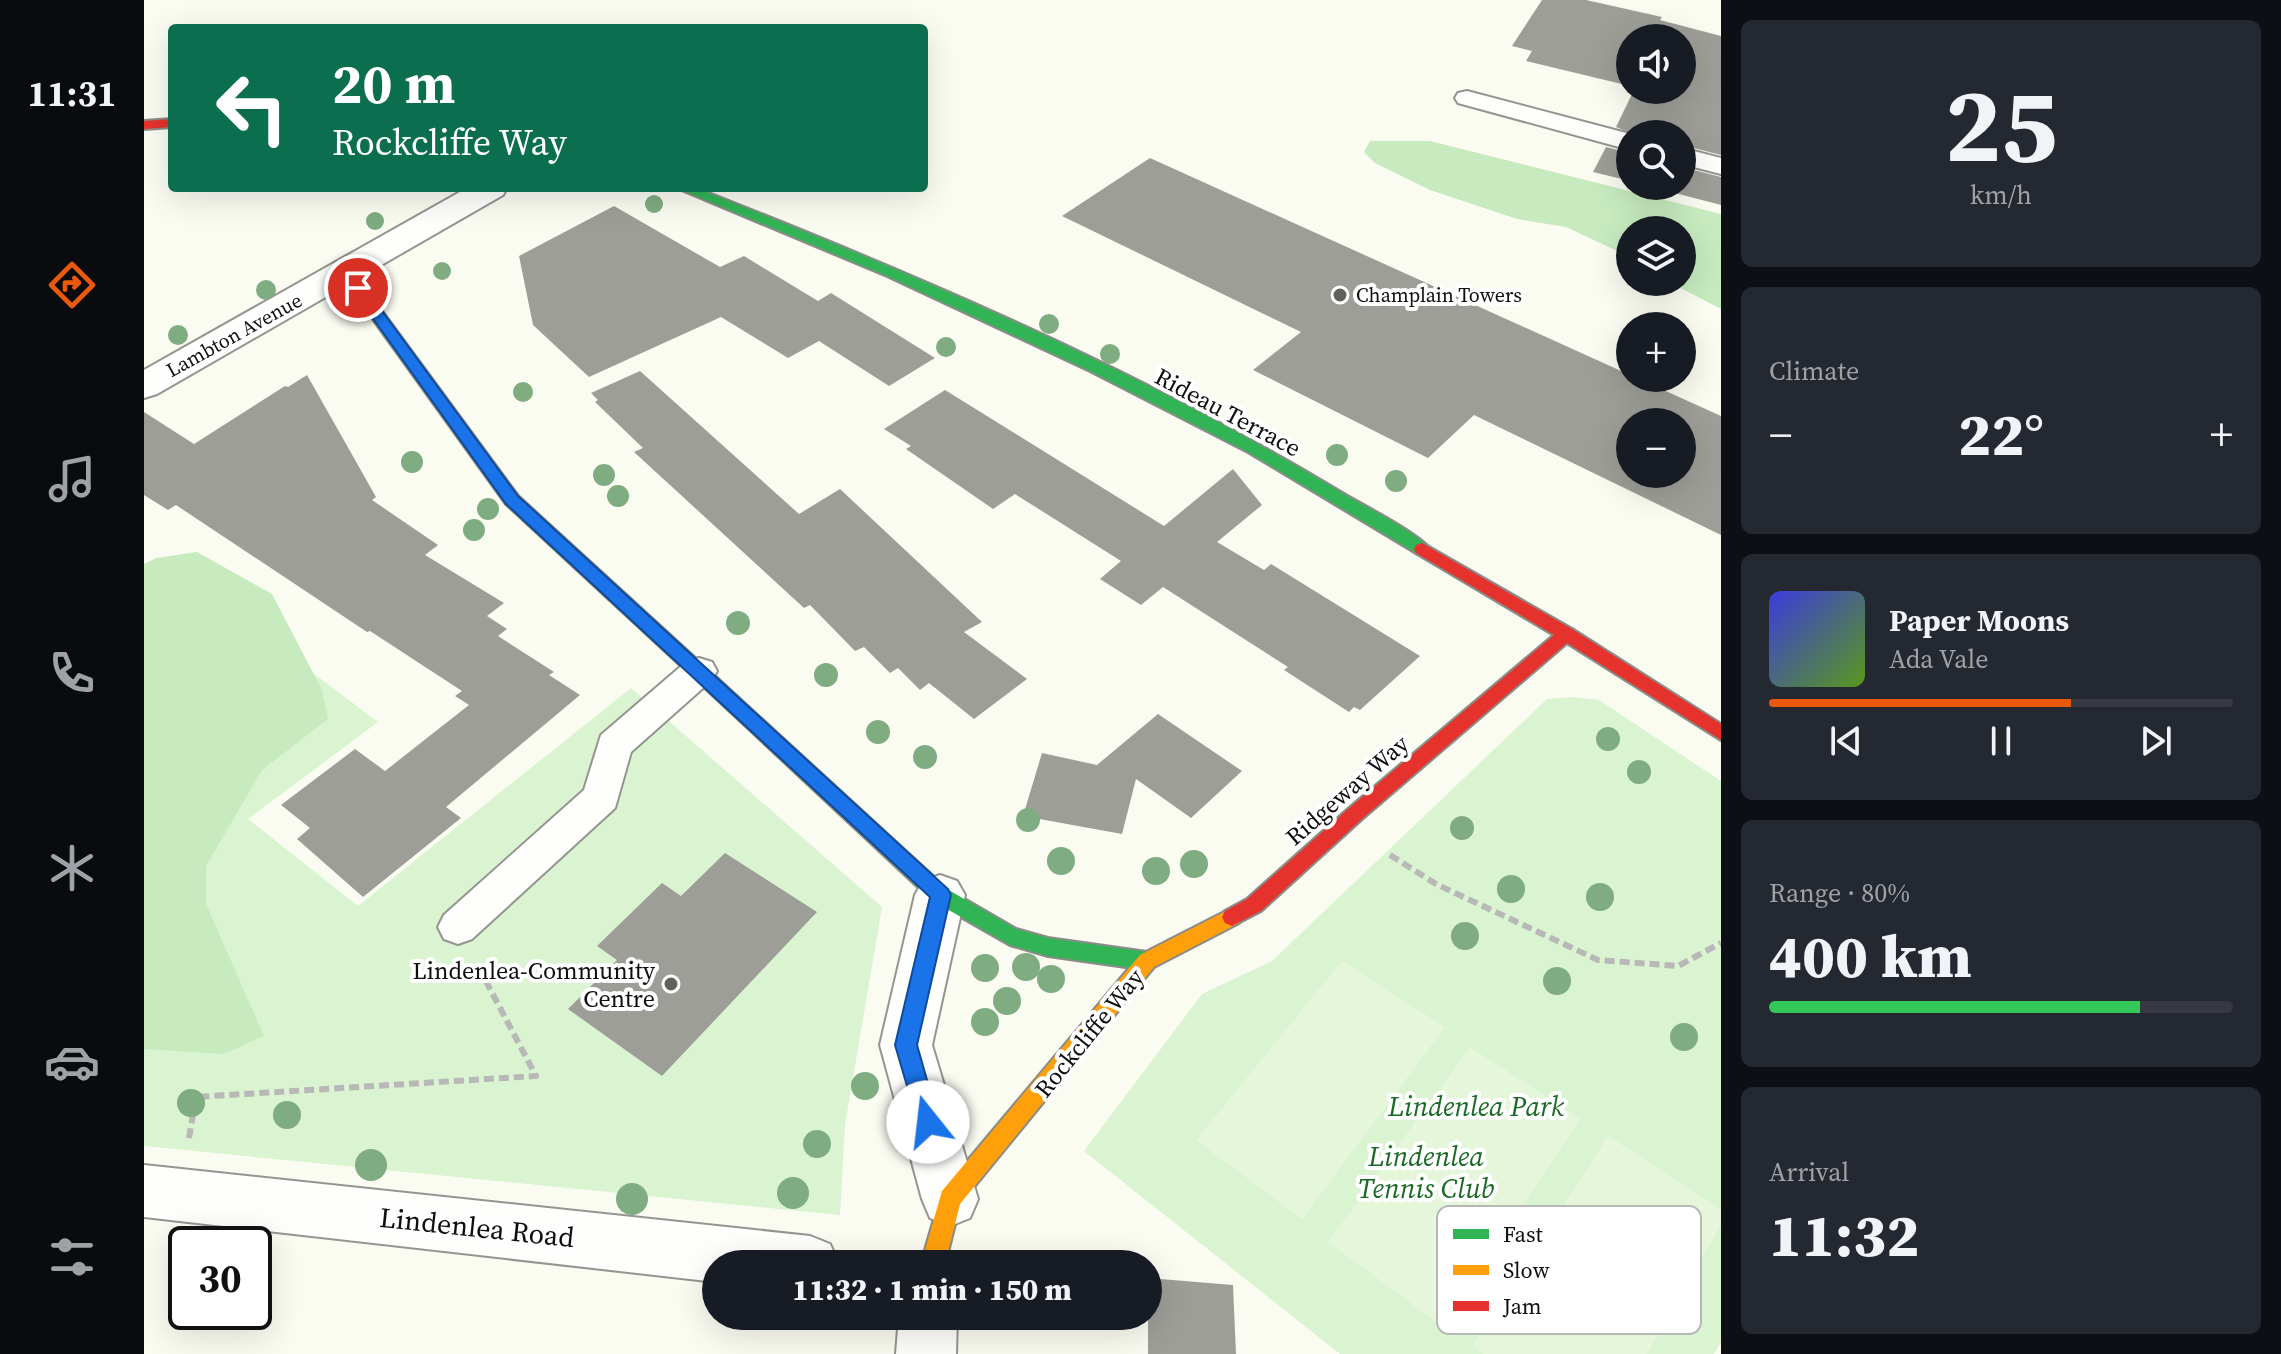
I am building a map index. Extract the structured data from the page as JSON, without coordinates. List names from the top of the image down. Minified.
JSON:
{"streets":{"street":["Lambton Avenue","Rideau Terrace","Ridgeway Way","Rockcliffe Way","Lindenlea Road"]},"crossings":[["Lambton Avenue","Rockcliffe Way"],["Rideau Terrace","Ridgeway Way"],["Ridgeway Way","Rockcliffe Way"]],"parks":["Lindenlea Park","Lindenlea Tennis Club"],"places":["Champlain Towers","Lindenlea-Community Centre"],"legend":["Fast","Slow","Jam"],"page":{"tabs":"11:31","tile":[["25","km/h"],"Climate",["Range · 80%","400 km"],["Arrival","11:32"]],"map_buttons":["+","−"],"turn":["20 m","Rockcliffe Way"],"heat":["−","22°","+"],"song":["Paper Moons","Ada Vale"],"limit":"30","trip":"11:32 · 1 min · 150 m"}}
